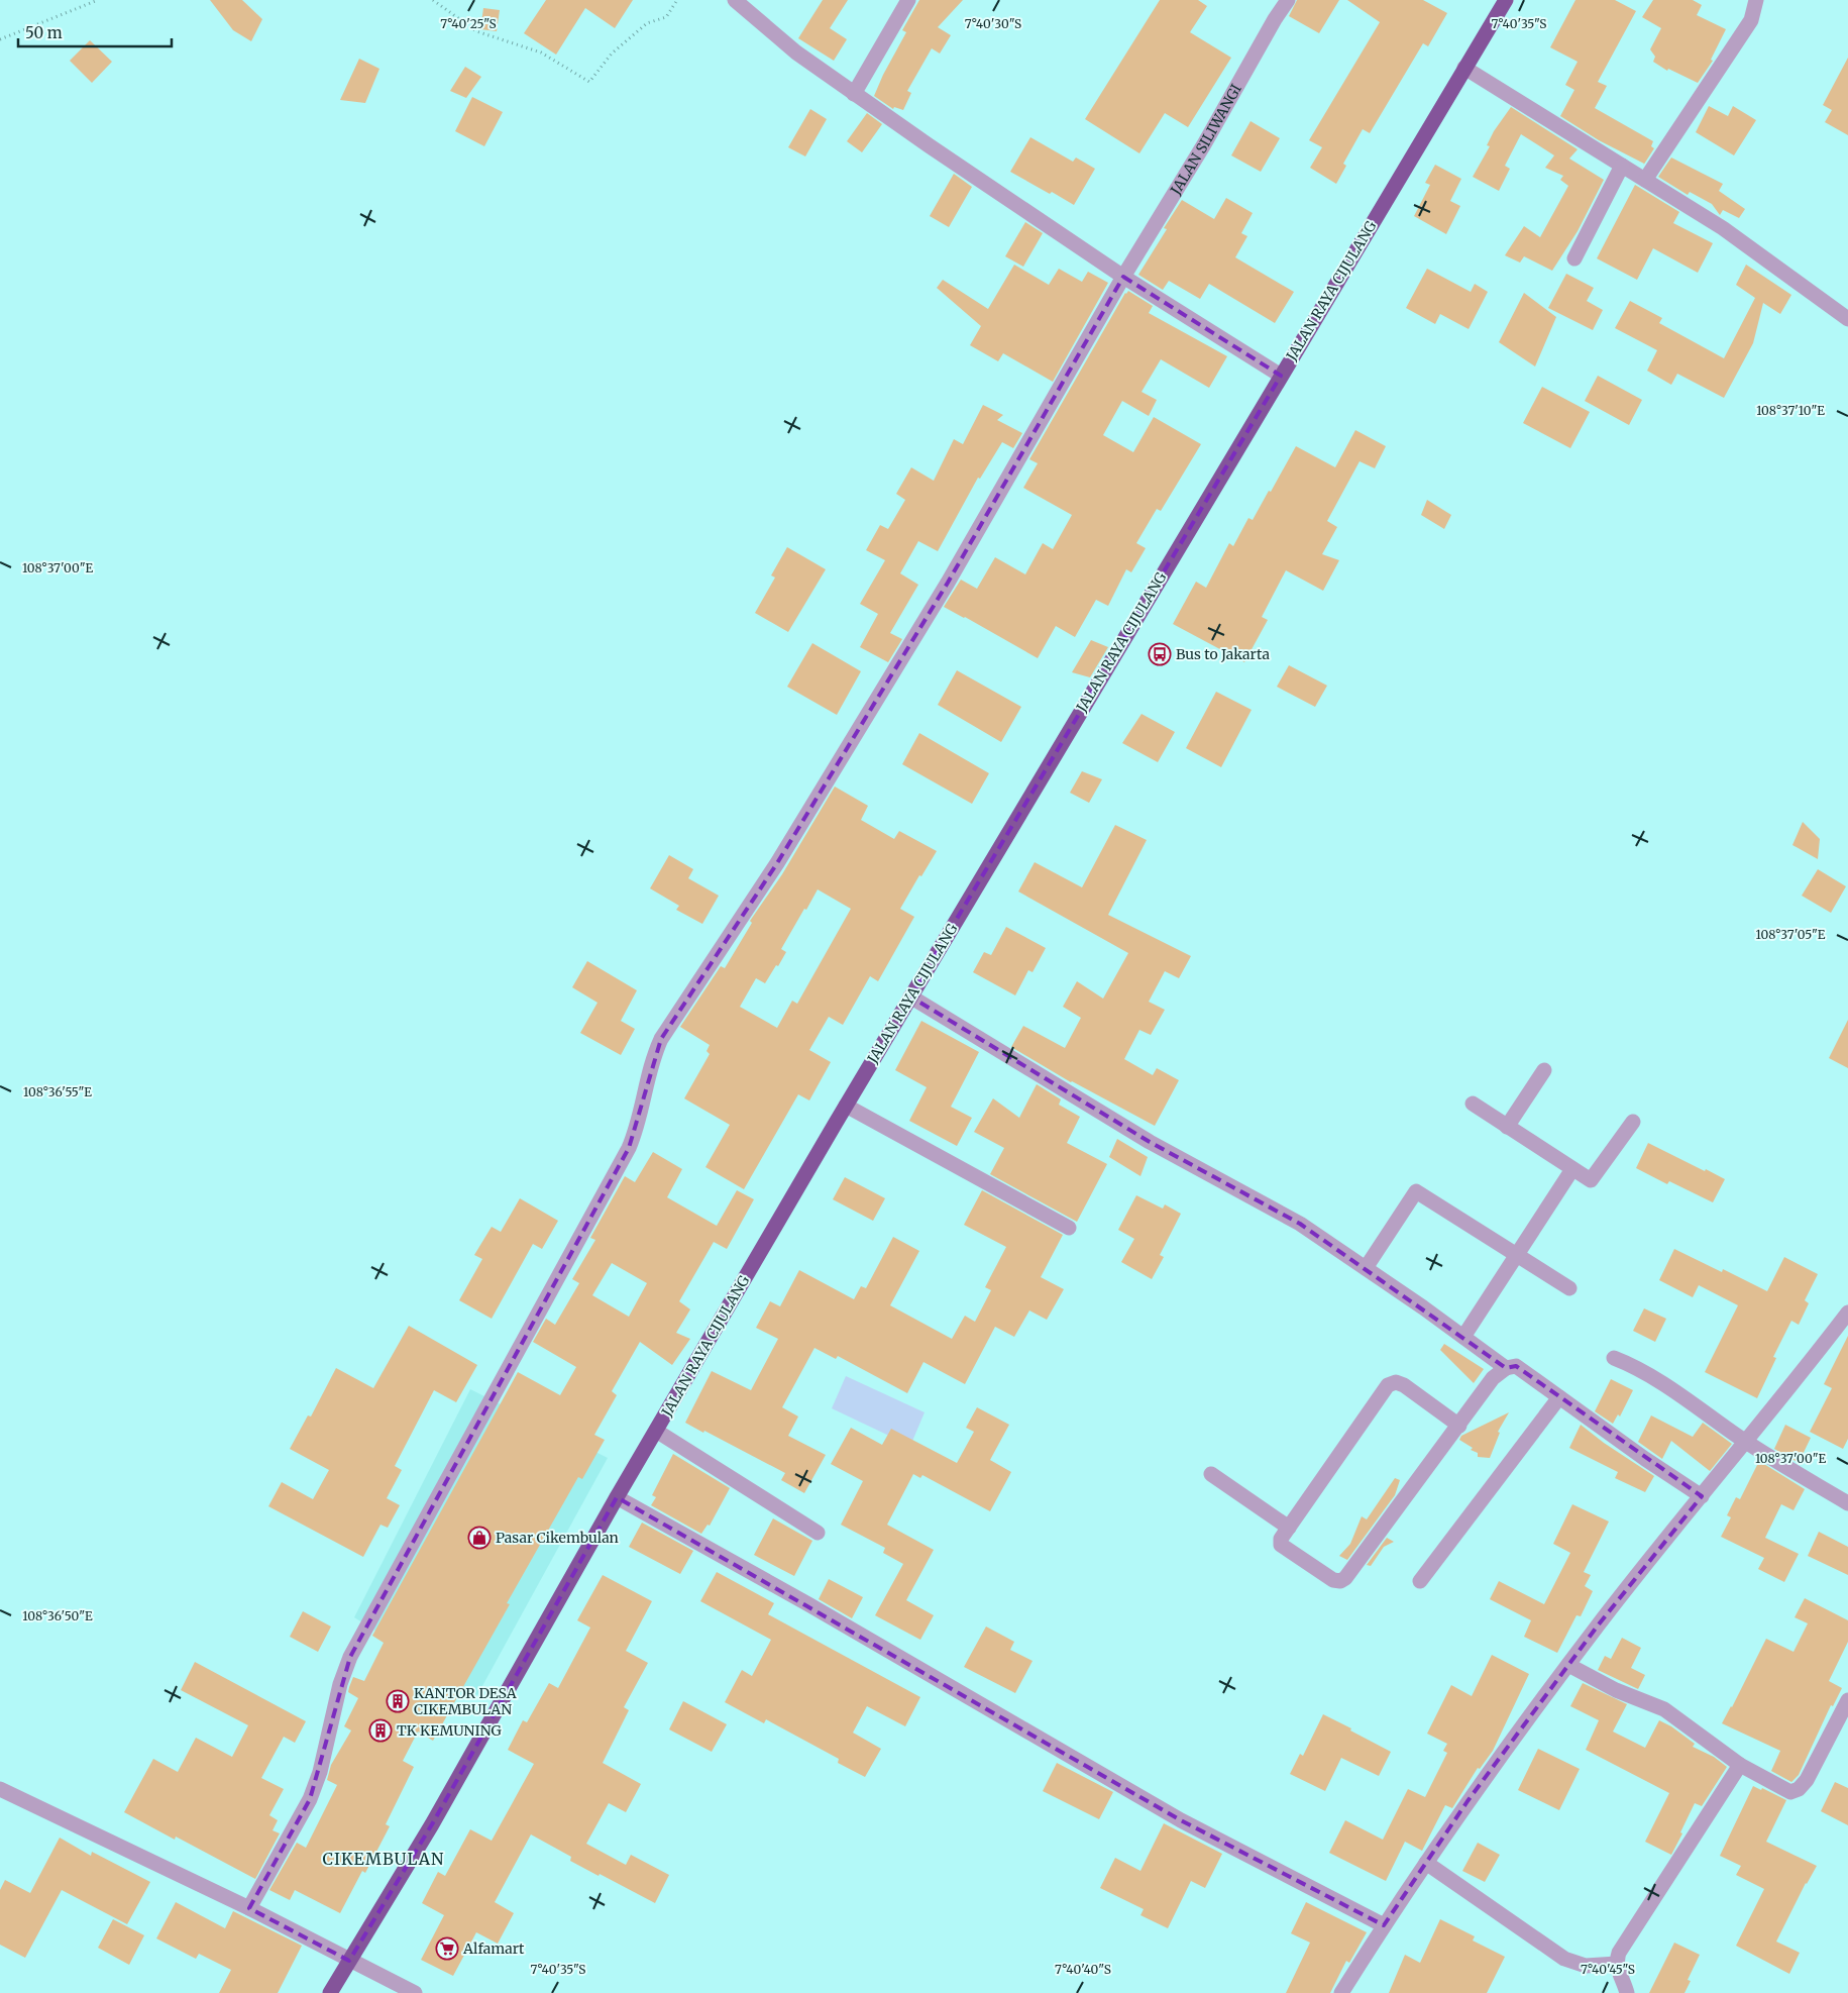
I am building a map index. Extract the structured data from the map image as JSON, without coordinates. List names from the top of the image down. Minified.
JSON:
{"streets":{"highway":["JALAN RAYA CIJULANG"],"street":["JALAN SILIWANGI"]},"districts":["CIKEMBULAN"],"places":{"bus stop":["Bus to Jakarta"],"shop":["Pasar Cikembulan"],"building":["KANTOR DESA CIKEMBULAN","TK KEMUNING"],"supermarket":["Alfamart"]},"scale_bar":"50 m","coordinates":["7°40'30\"S","7°40'35\"S","7°40'25\"S","108°37'10\"E","108°37'00\"E","108°37'05\"E","108°36'55\"E","108°36'50\"E","7°40'40\"S","7°40'45\"S"]}
